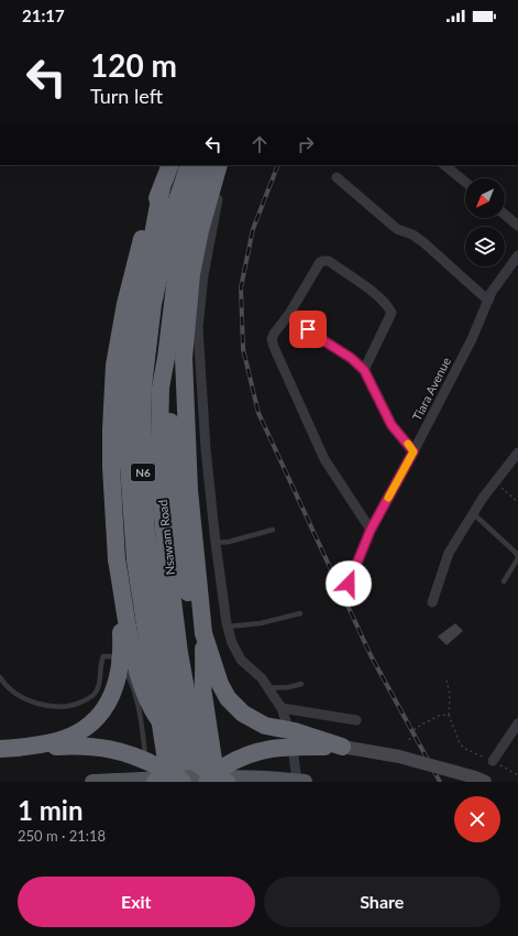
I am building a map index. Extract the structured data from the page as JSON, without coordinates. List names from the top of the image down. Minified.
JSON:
{"streets":{"highway":["N6","Nsawam Road"],"street":["Tiara Avenue"]},"north":"bottom left","page":{"status":"21:17","turn":["120 m","Turn left"],"heading":["1 min","250 m · 21:18"],"buttons":["Exit","Share"]}}
